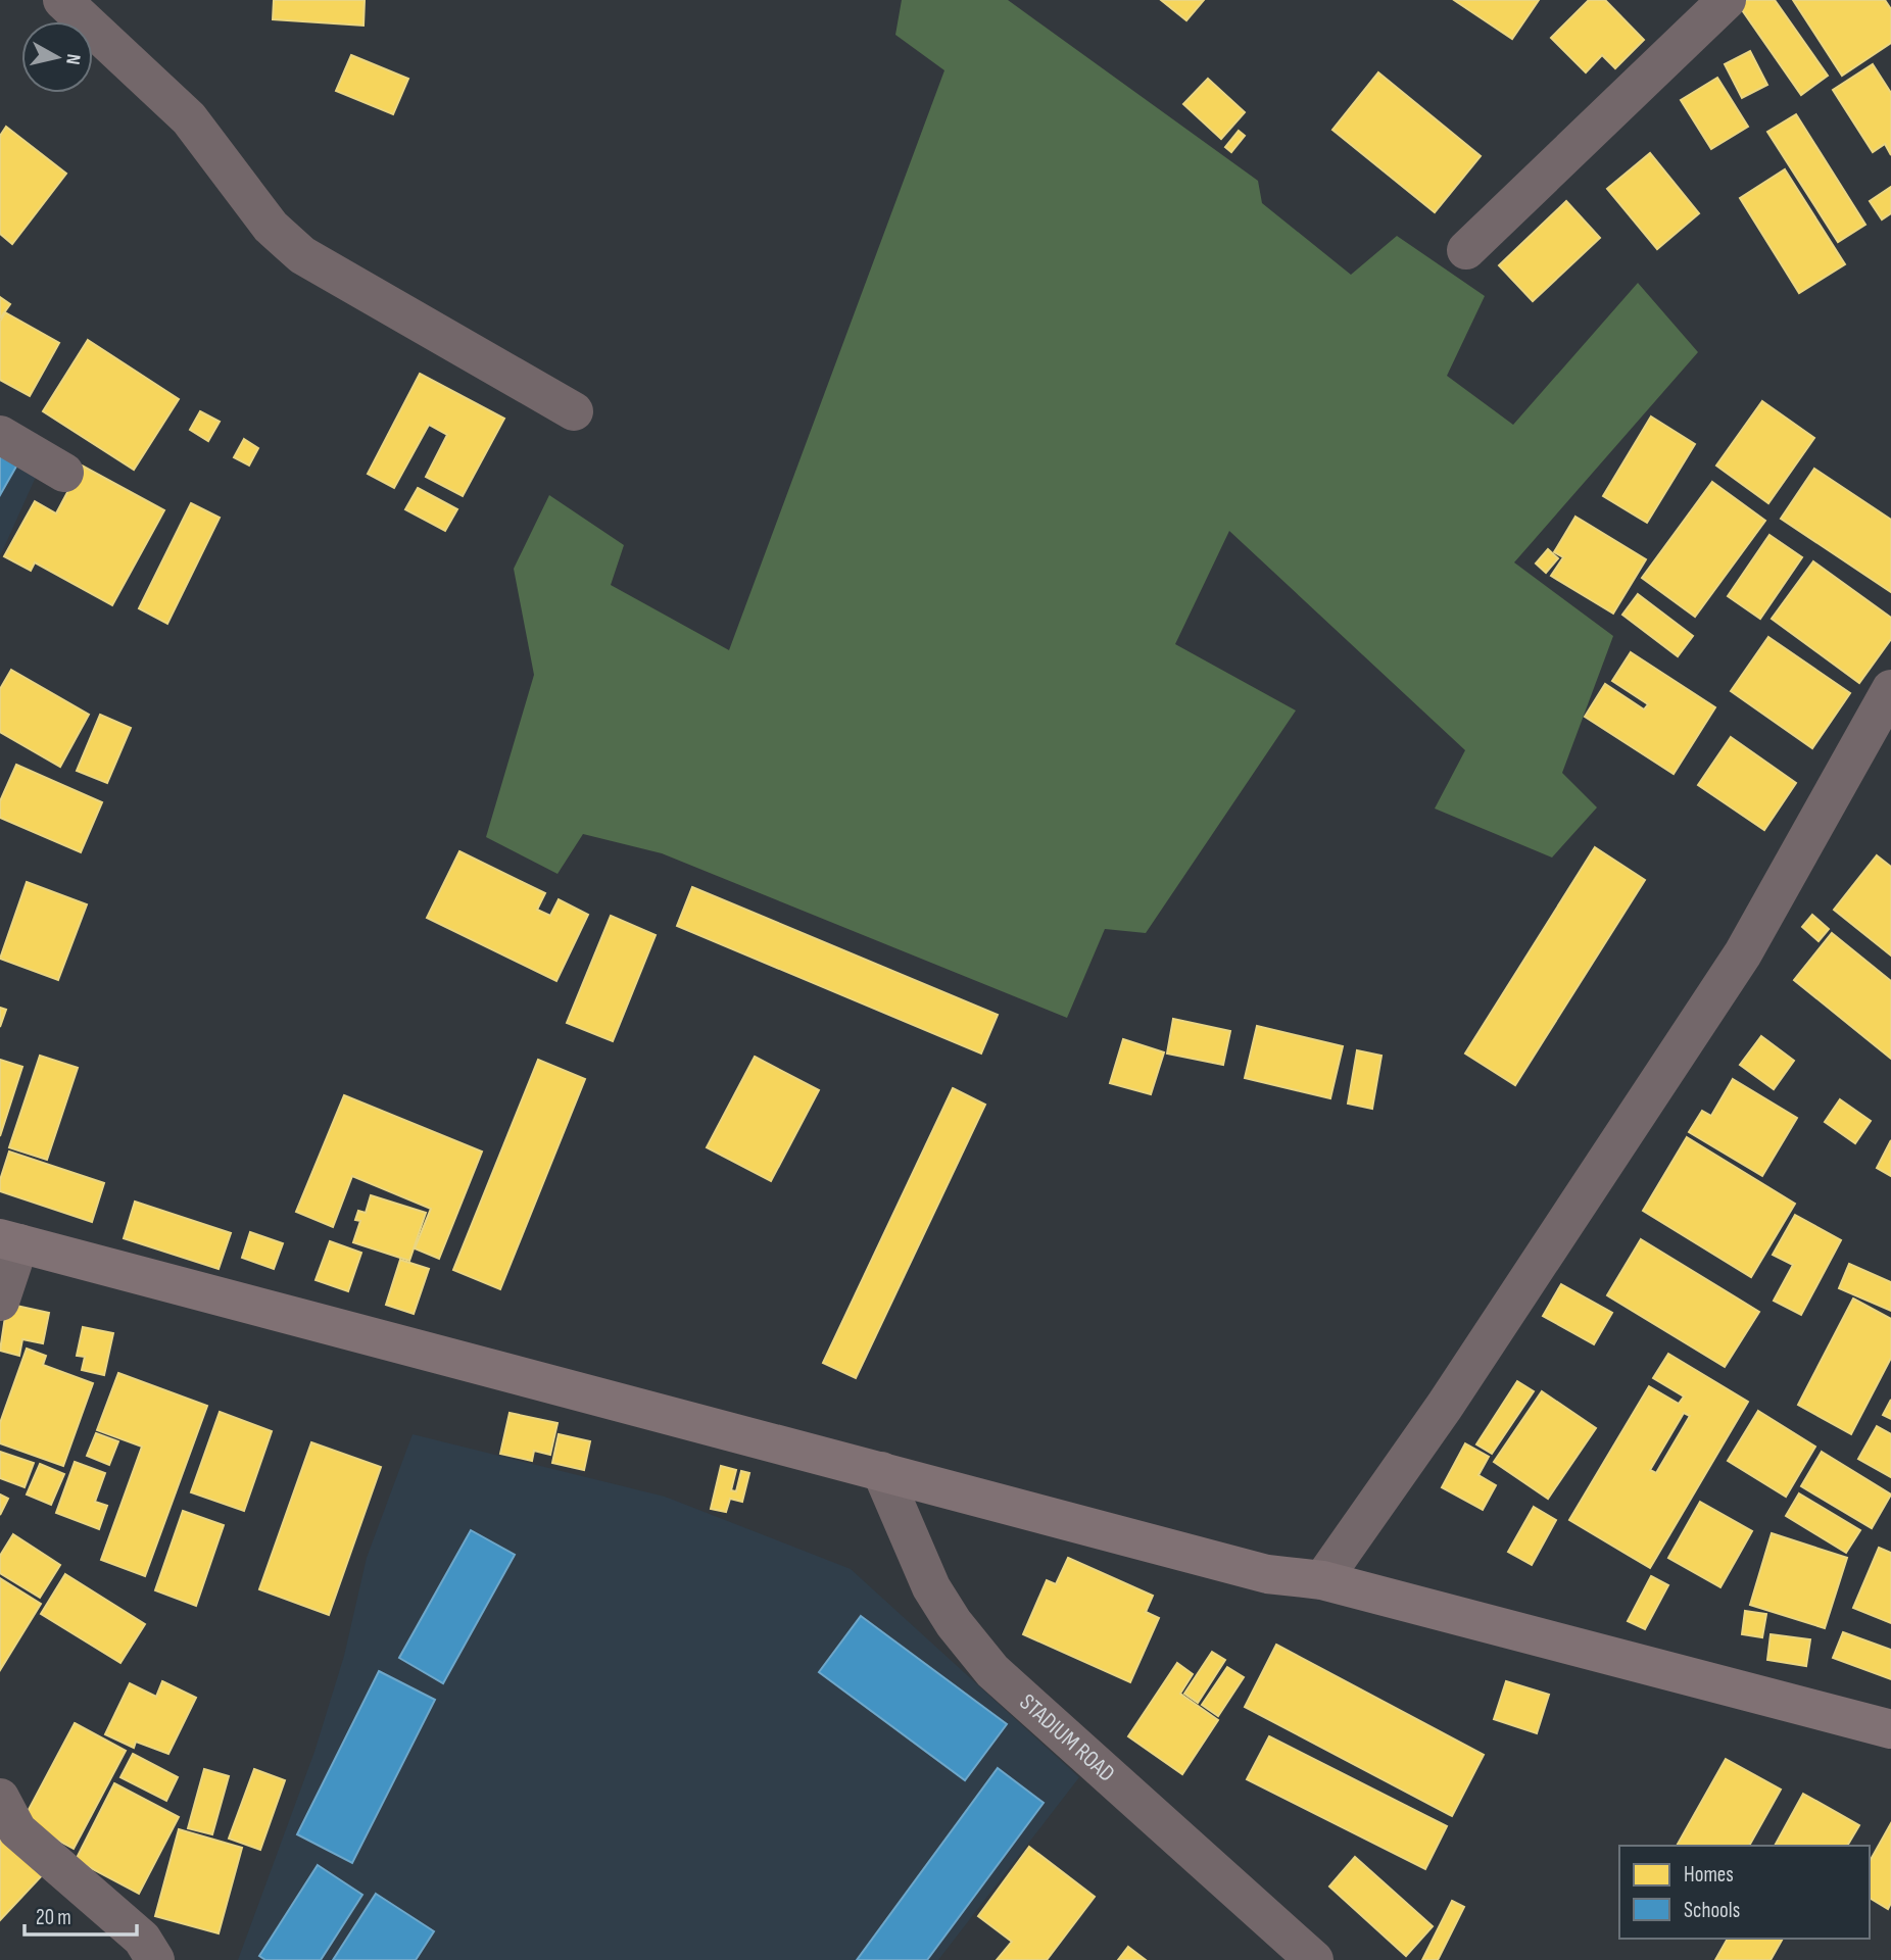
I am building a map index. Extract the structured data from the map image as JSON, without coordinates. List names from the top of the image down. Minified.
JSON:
{"streets":{"street":["STADIUM ROAD"]},"legend":["Homes","Schools"],"scale_bar":"20 m","north":"right"}
